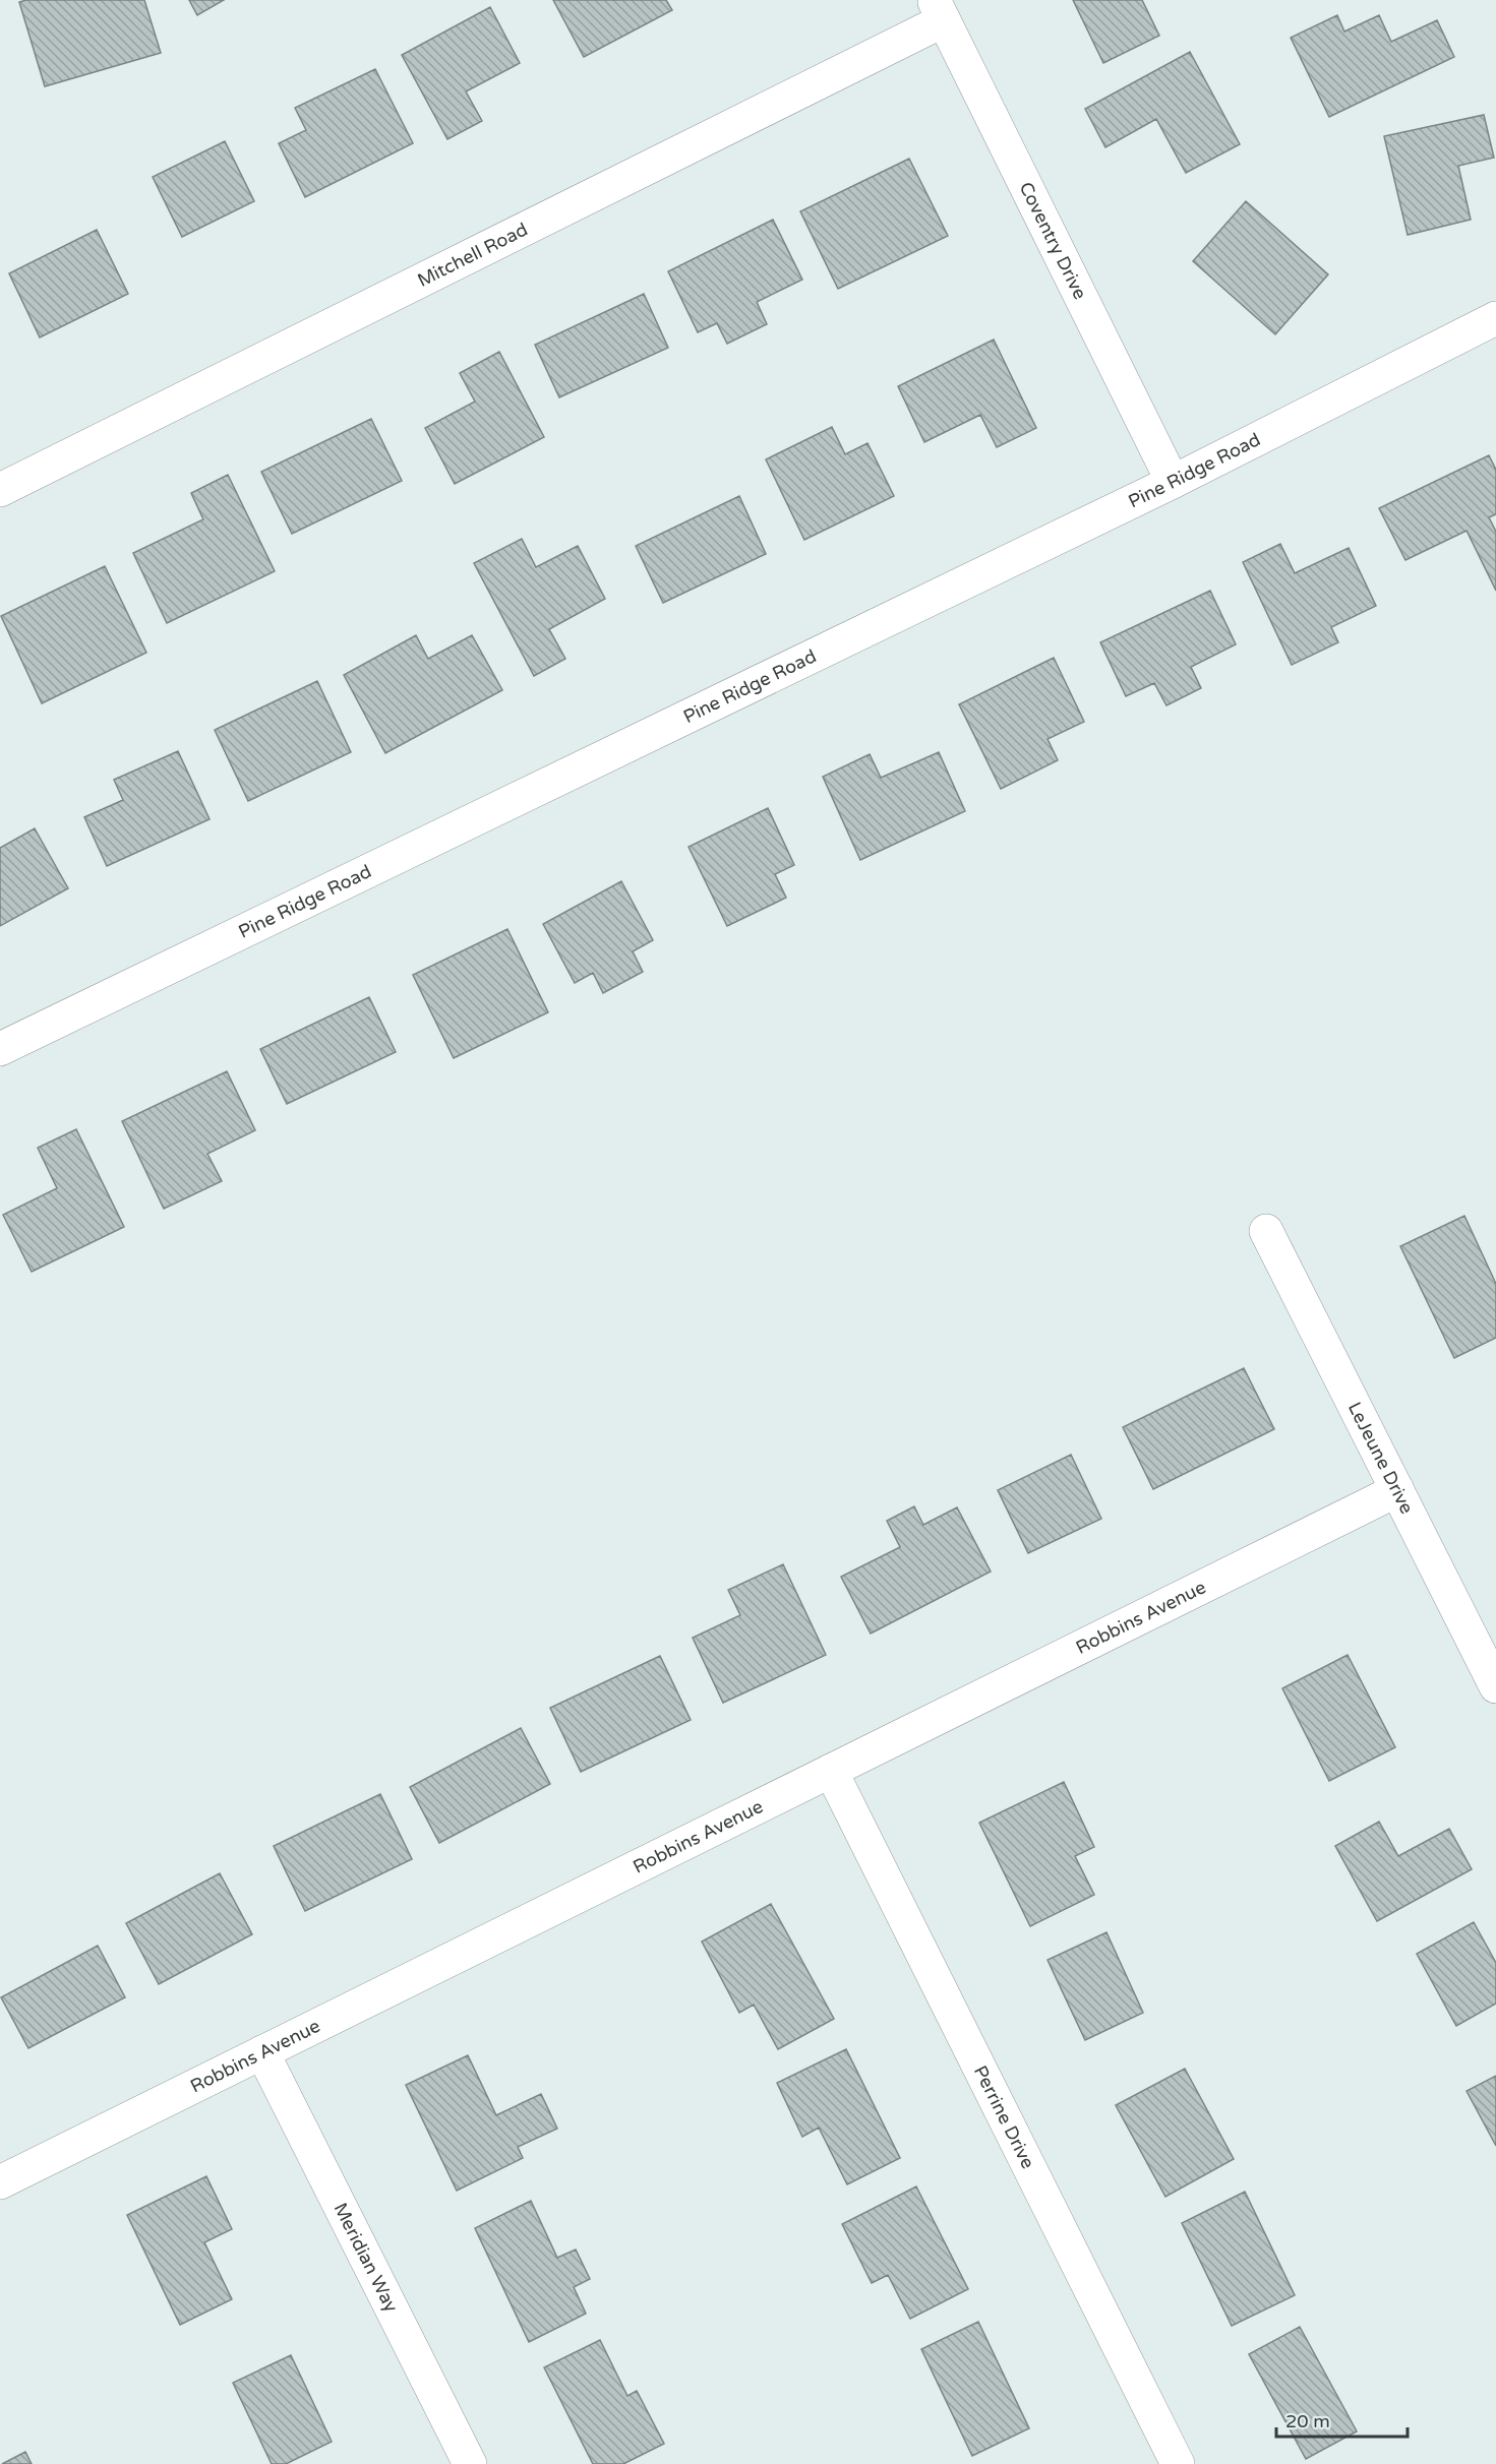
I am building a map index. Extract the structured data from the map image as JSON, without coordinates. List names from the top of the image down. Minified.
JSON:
{"streets":{"street":["Coventry Drive","Mitchell Road","Pine Ridge Road","LeJeune Drive","Robbins Avenue","Perrine Drive","Meridian Way"]},"crossings":[["Coventry Drive","Mitchell Road"],["Coventry Drive","Pine Ridge Road"],["LeJeune Drive","Robbins Avenue"],["Robbins Avenue","Perrine Drive"],["Robbins Avenue","Meridian Way"]],"scale_bar":"20 m"}
